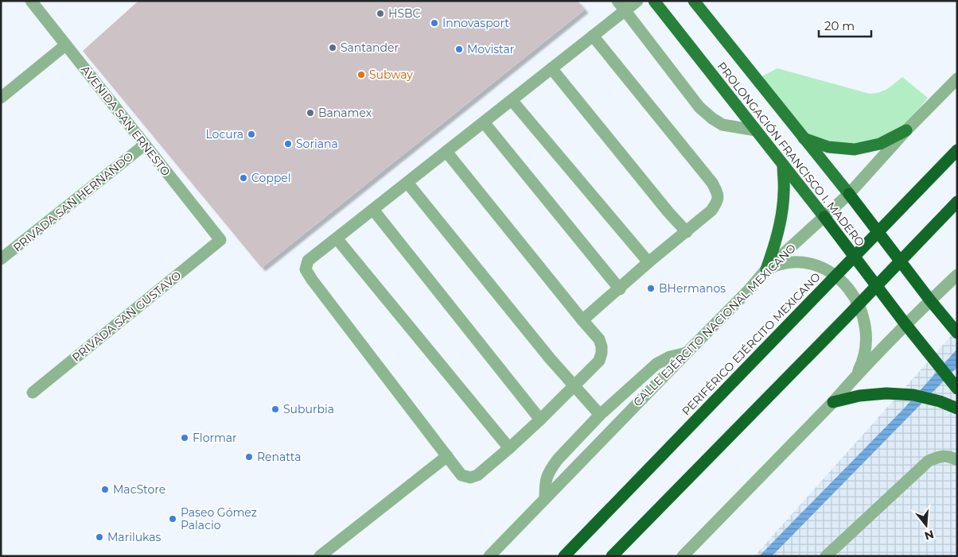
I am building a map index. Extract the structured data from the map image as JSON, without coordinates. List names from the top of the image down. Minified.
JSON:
{"streets":{"highway":["PROLONGACIÓN FRANCISCO I. MADERO","PERIFÉRICO EJÉRCITO MEXICANO"],"street":["AVENIDA SAN ERNESTO","PRIVADA SAN HERNANDO","PRIVADA SAN GUSTAVO","CALLE EJÉRCITO NACIONAL MEXICANO"]},"crossings":[["AVENIDA SAN ERNESTO","PRIVADA SAN HERNANDO"],["AVENIDA SAN ERNESTO","PRIVADA SAN GUSTAVO"],["PROLONGACIÓN FRANCISCO I. MADERO","CALLE EJÉRCITO NACIONAL MEXICANO"]],"places":["HSBC","Innovasport","Santander","Movistar","Subway","Banamex","Locura","Soriana","Coppel","BHermanos","Suburbia","Flormar","Renatta","MacStore","Paseo Gómez Palacio","Marilukas"],"scale_bar":"20 m","north":"bottom"}
